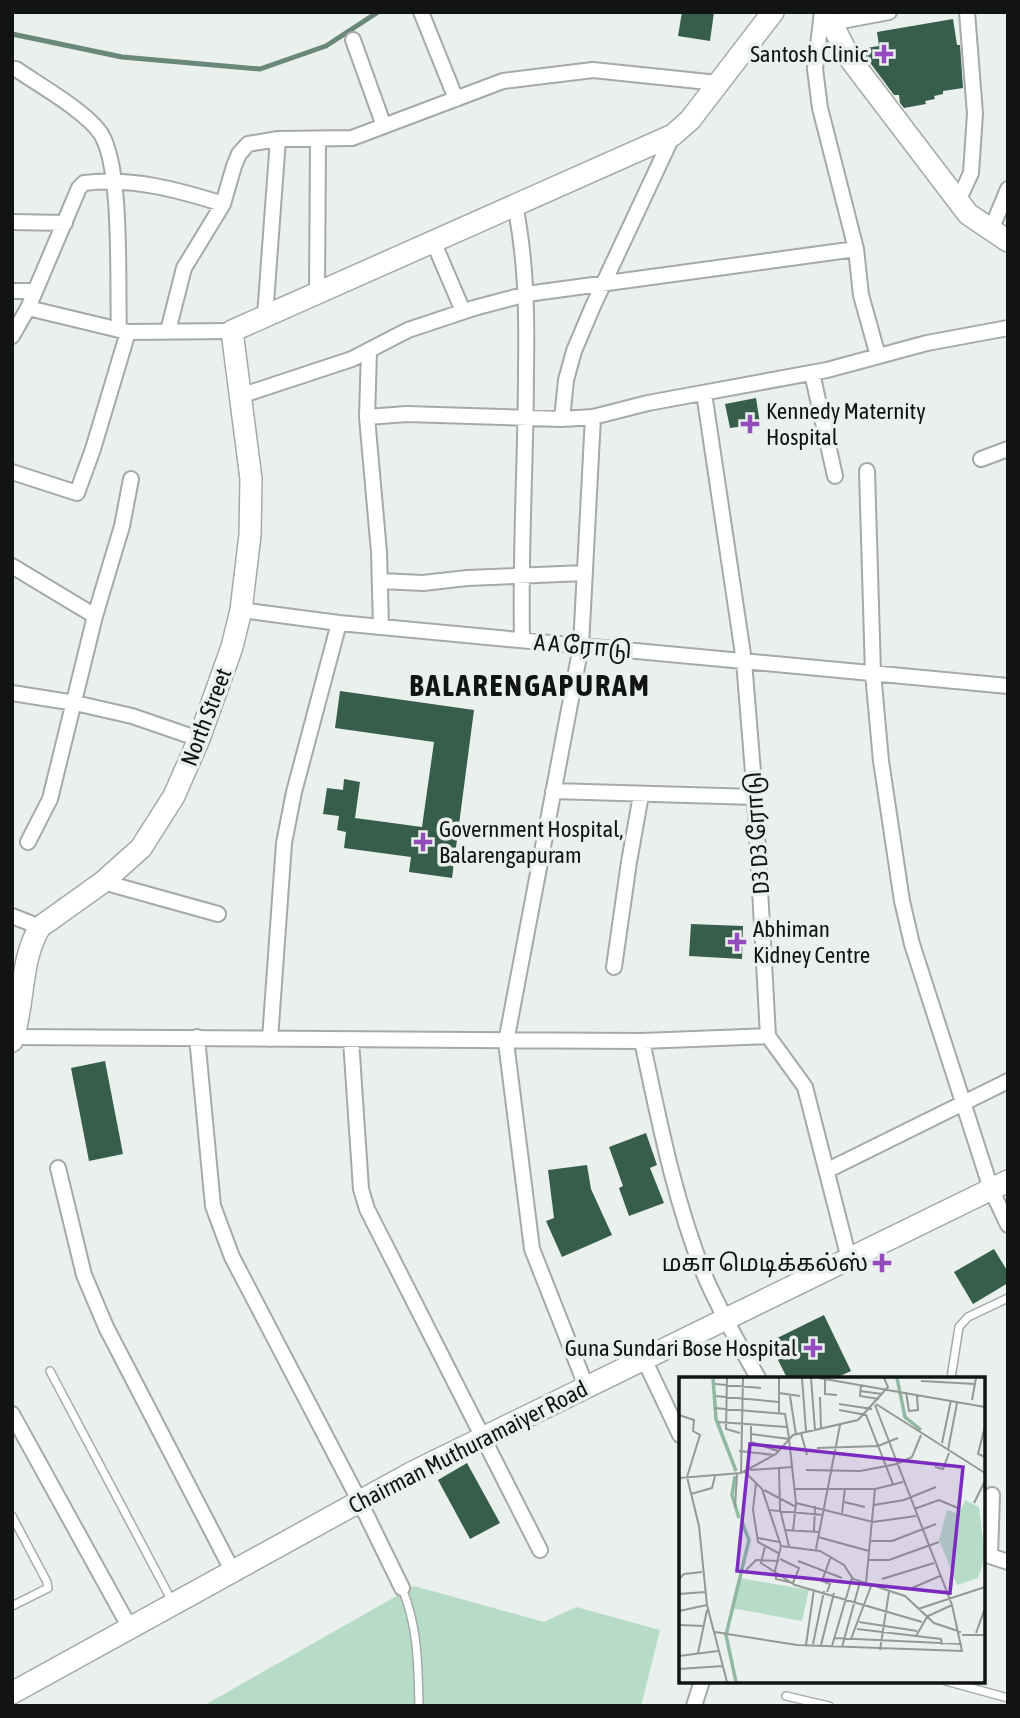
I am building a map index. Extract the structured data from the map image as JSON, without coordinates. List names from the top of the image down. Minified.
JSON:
{"streets":{"street":["A A ரோடு","North Street","D3 D3 ரோடு","Chairman Muthuramaiyer Road"]},"crossings":[["A A ரோடு","North Street"],["A A ரோடு","D3 D3 ரோடு"]],"districts":["BALARENGAPURAM"],"places":{"health":["Santosh Clinic","Kennedy Maternity Hospital","Government Hospital, Balarengapuram","Abhiman Kidney Centre","மகா மெடிக்கல்ஸ்","Guna Sundari Bose Hospital"]}}
